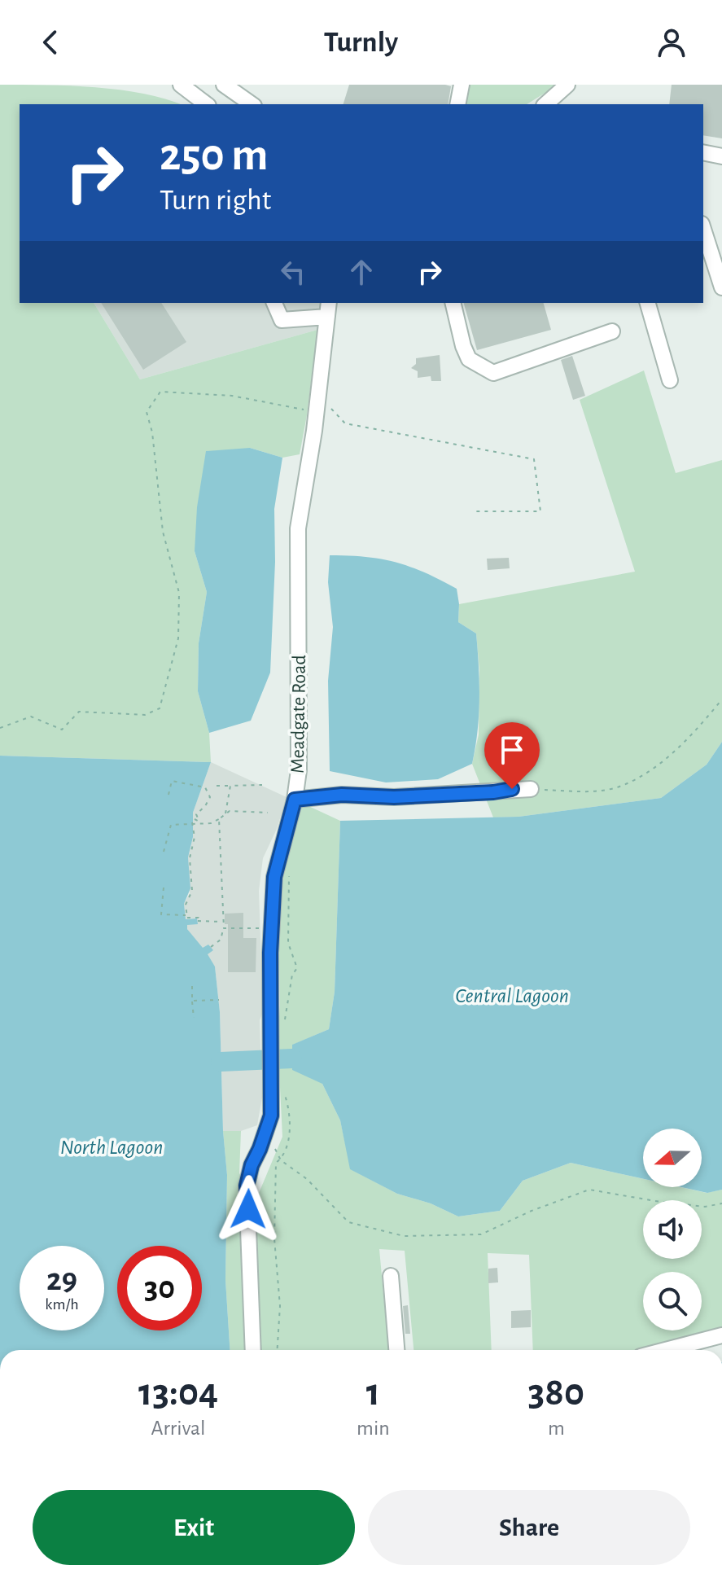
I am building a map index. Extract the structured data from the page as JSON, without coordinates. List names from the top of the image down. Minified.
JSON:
{"streets":{"street":["Meadgate Road"]},"water":["Central Lagoon","North Lagoon"],"north":"left","page":{"header":"Turnly","turn":["250 m","Turn right"],"speed":"29 km/h","limit":"30","eta":["13:04","Arrival","1","min","380","m"],"buttons":["Exit","Share"]}}
